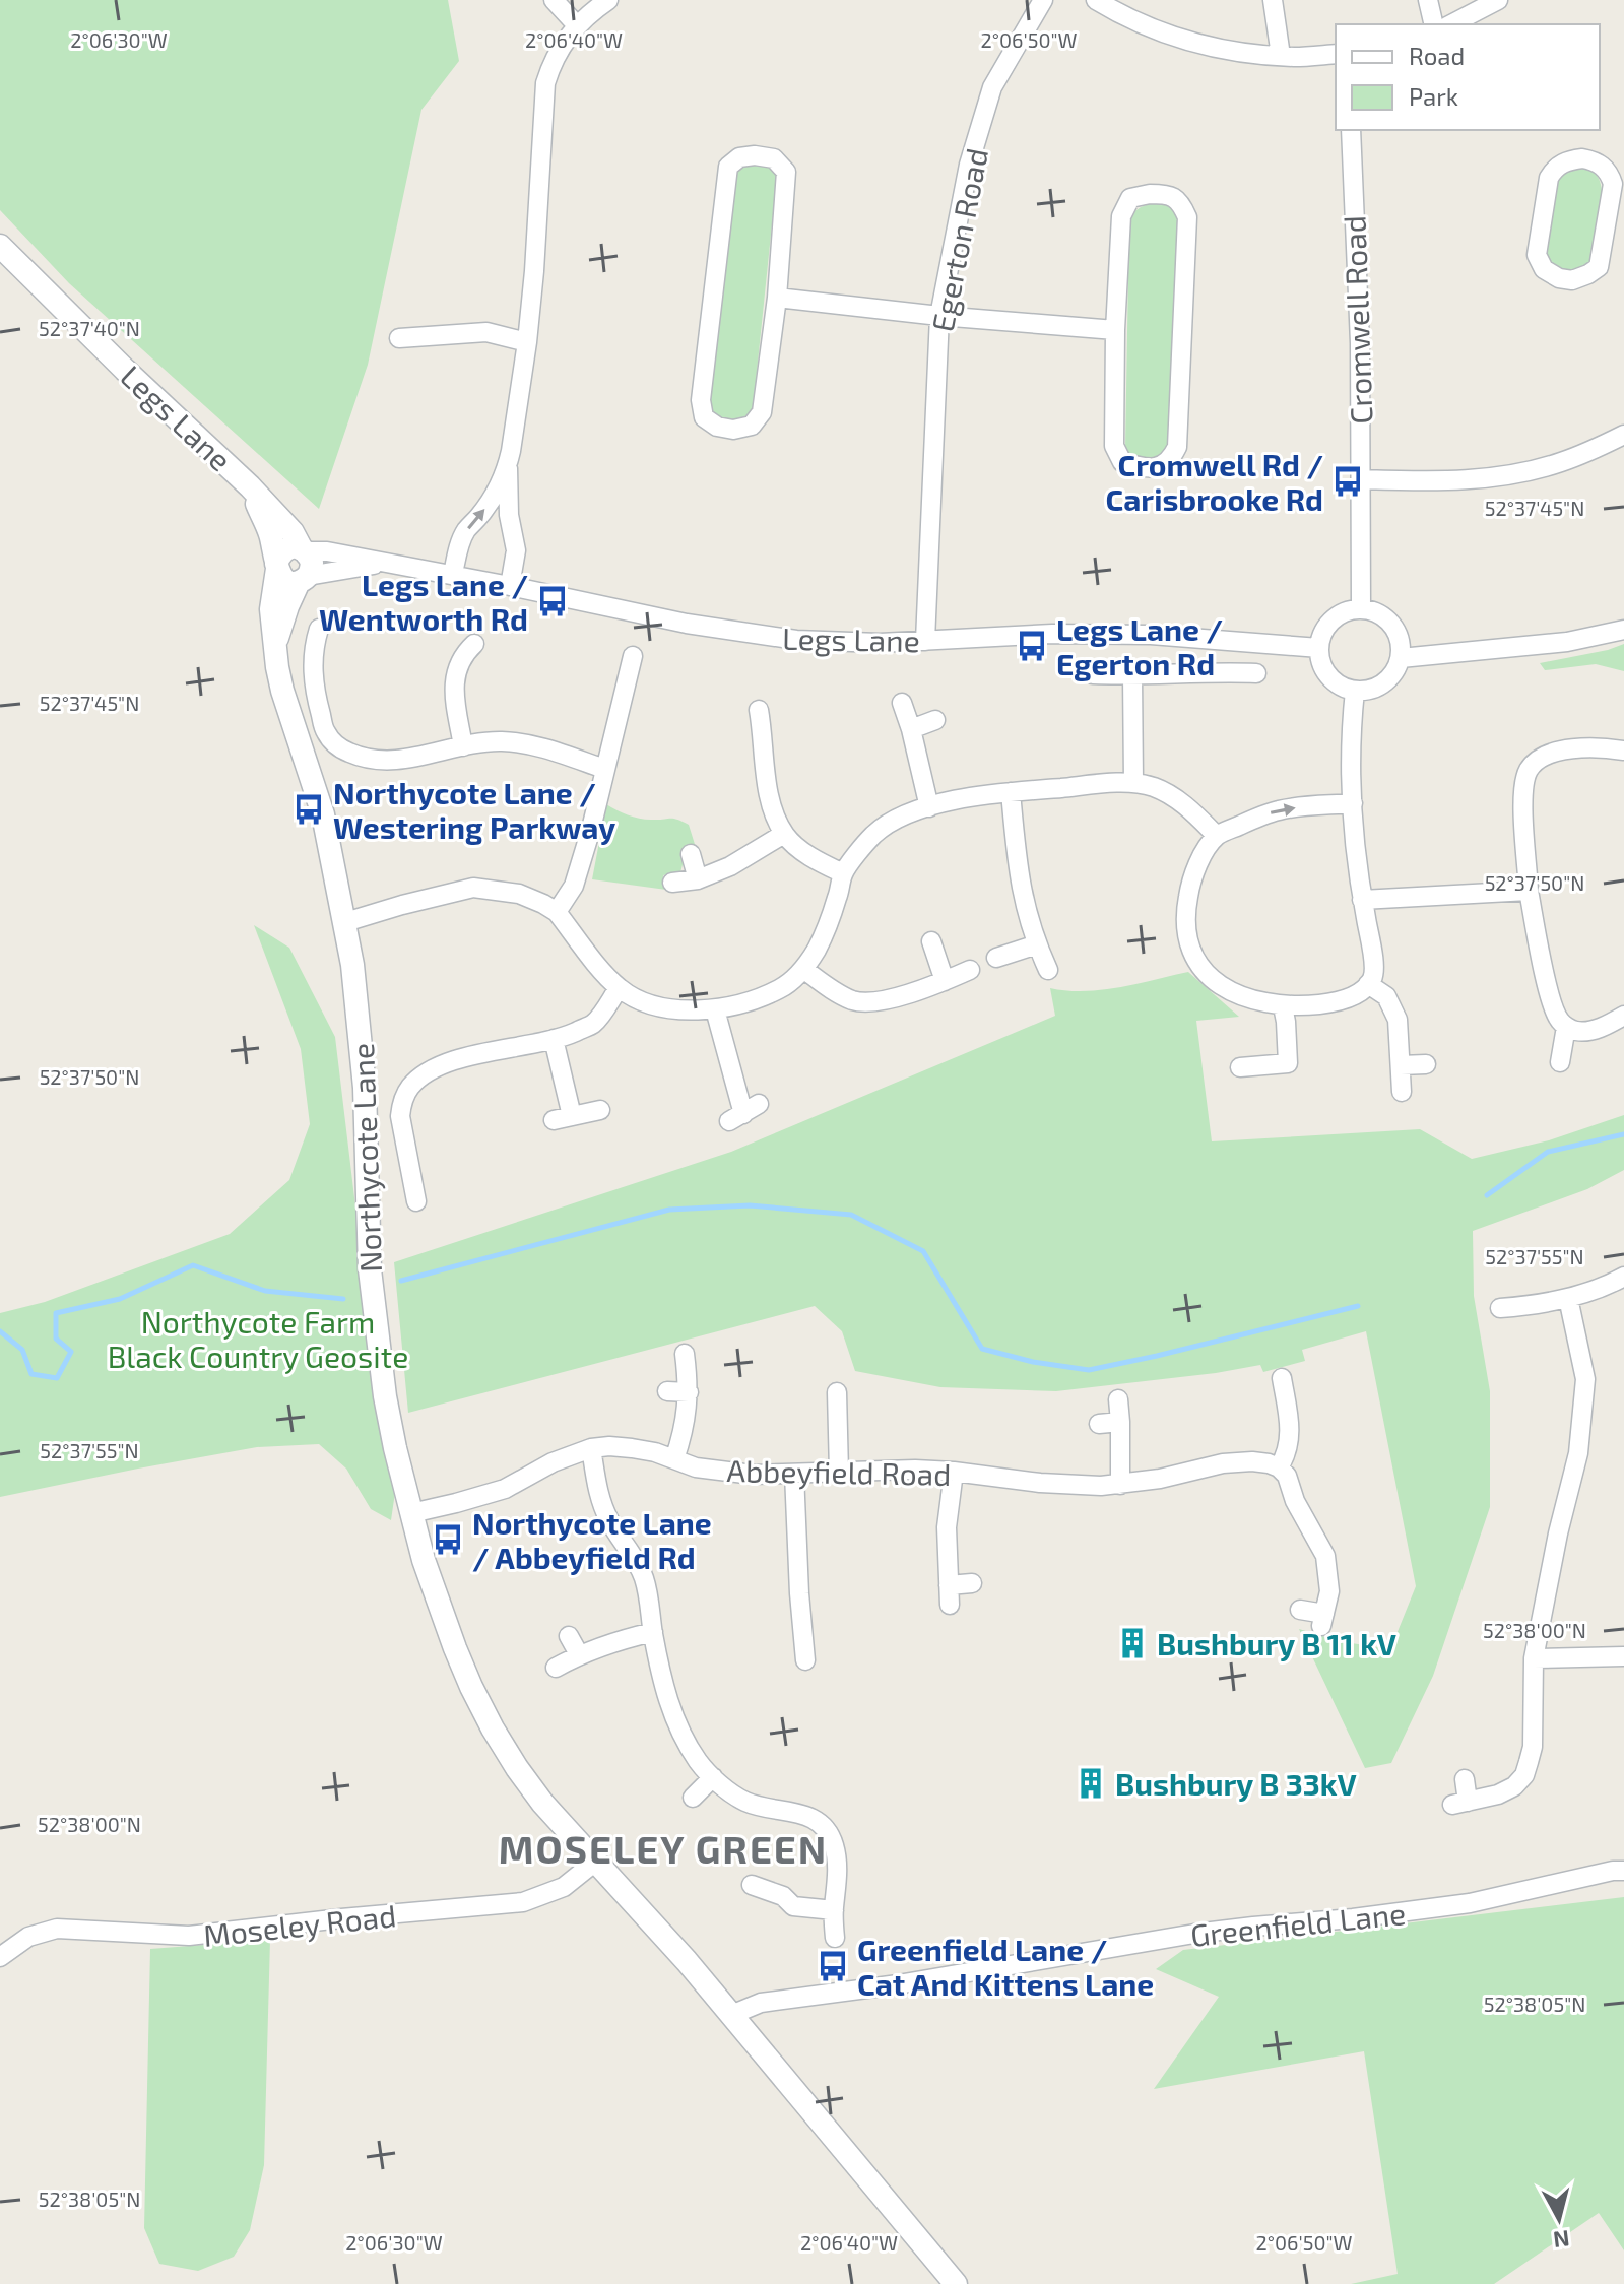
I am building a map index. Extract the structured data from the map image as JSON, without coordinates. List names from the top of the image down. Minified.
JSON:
{"streets":{"street":["Egerton Road","Cromwell Road","Legs Lane","Northycote Lane","Abbeyfield Road","Greenfield Lane","Moseley Road"]},"crossings":[["Egerton Road","Legs Lane"],["Cromwell Road","Legs Lane"],["Legs Lane","Northycote Lane"],["Northycote Lane","Abbeyfield Road"],["Northycote Lane","Greenfield Lane"],["Northycote Lane","Moseley Road"]],"districts":["MOSELEY GREEN"],"parks":["Northycote Farm Black Country Geosite"],"places":{"bus stop":["Cromwell Rd / Carisbrooke Rd","Legs Lane / Wentworth Rd","Legs Lane / Egerton Rd","Northycote Lane / Westering Parkway","Northycote Lane / Abbeyfield Rd","Greenfield Lane / Cat And Kittens Lane"],"building":["Bushbury B 11 kV","Bushbury B 33kV"]},"legend":["Road","Park"],"north":"bottom","coordinates":["2°06'30\"W","2°06'40\"W","2°06'50\"W","52°37'40\"N","52°37'45\"N","52°37'50\"N","52°37'55\"N","52°38'00\"N","52°38'05\"N"]}
